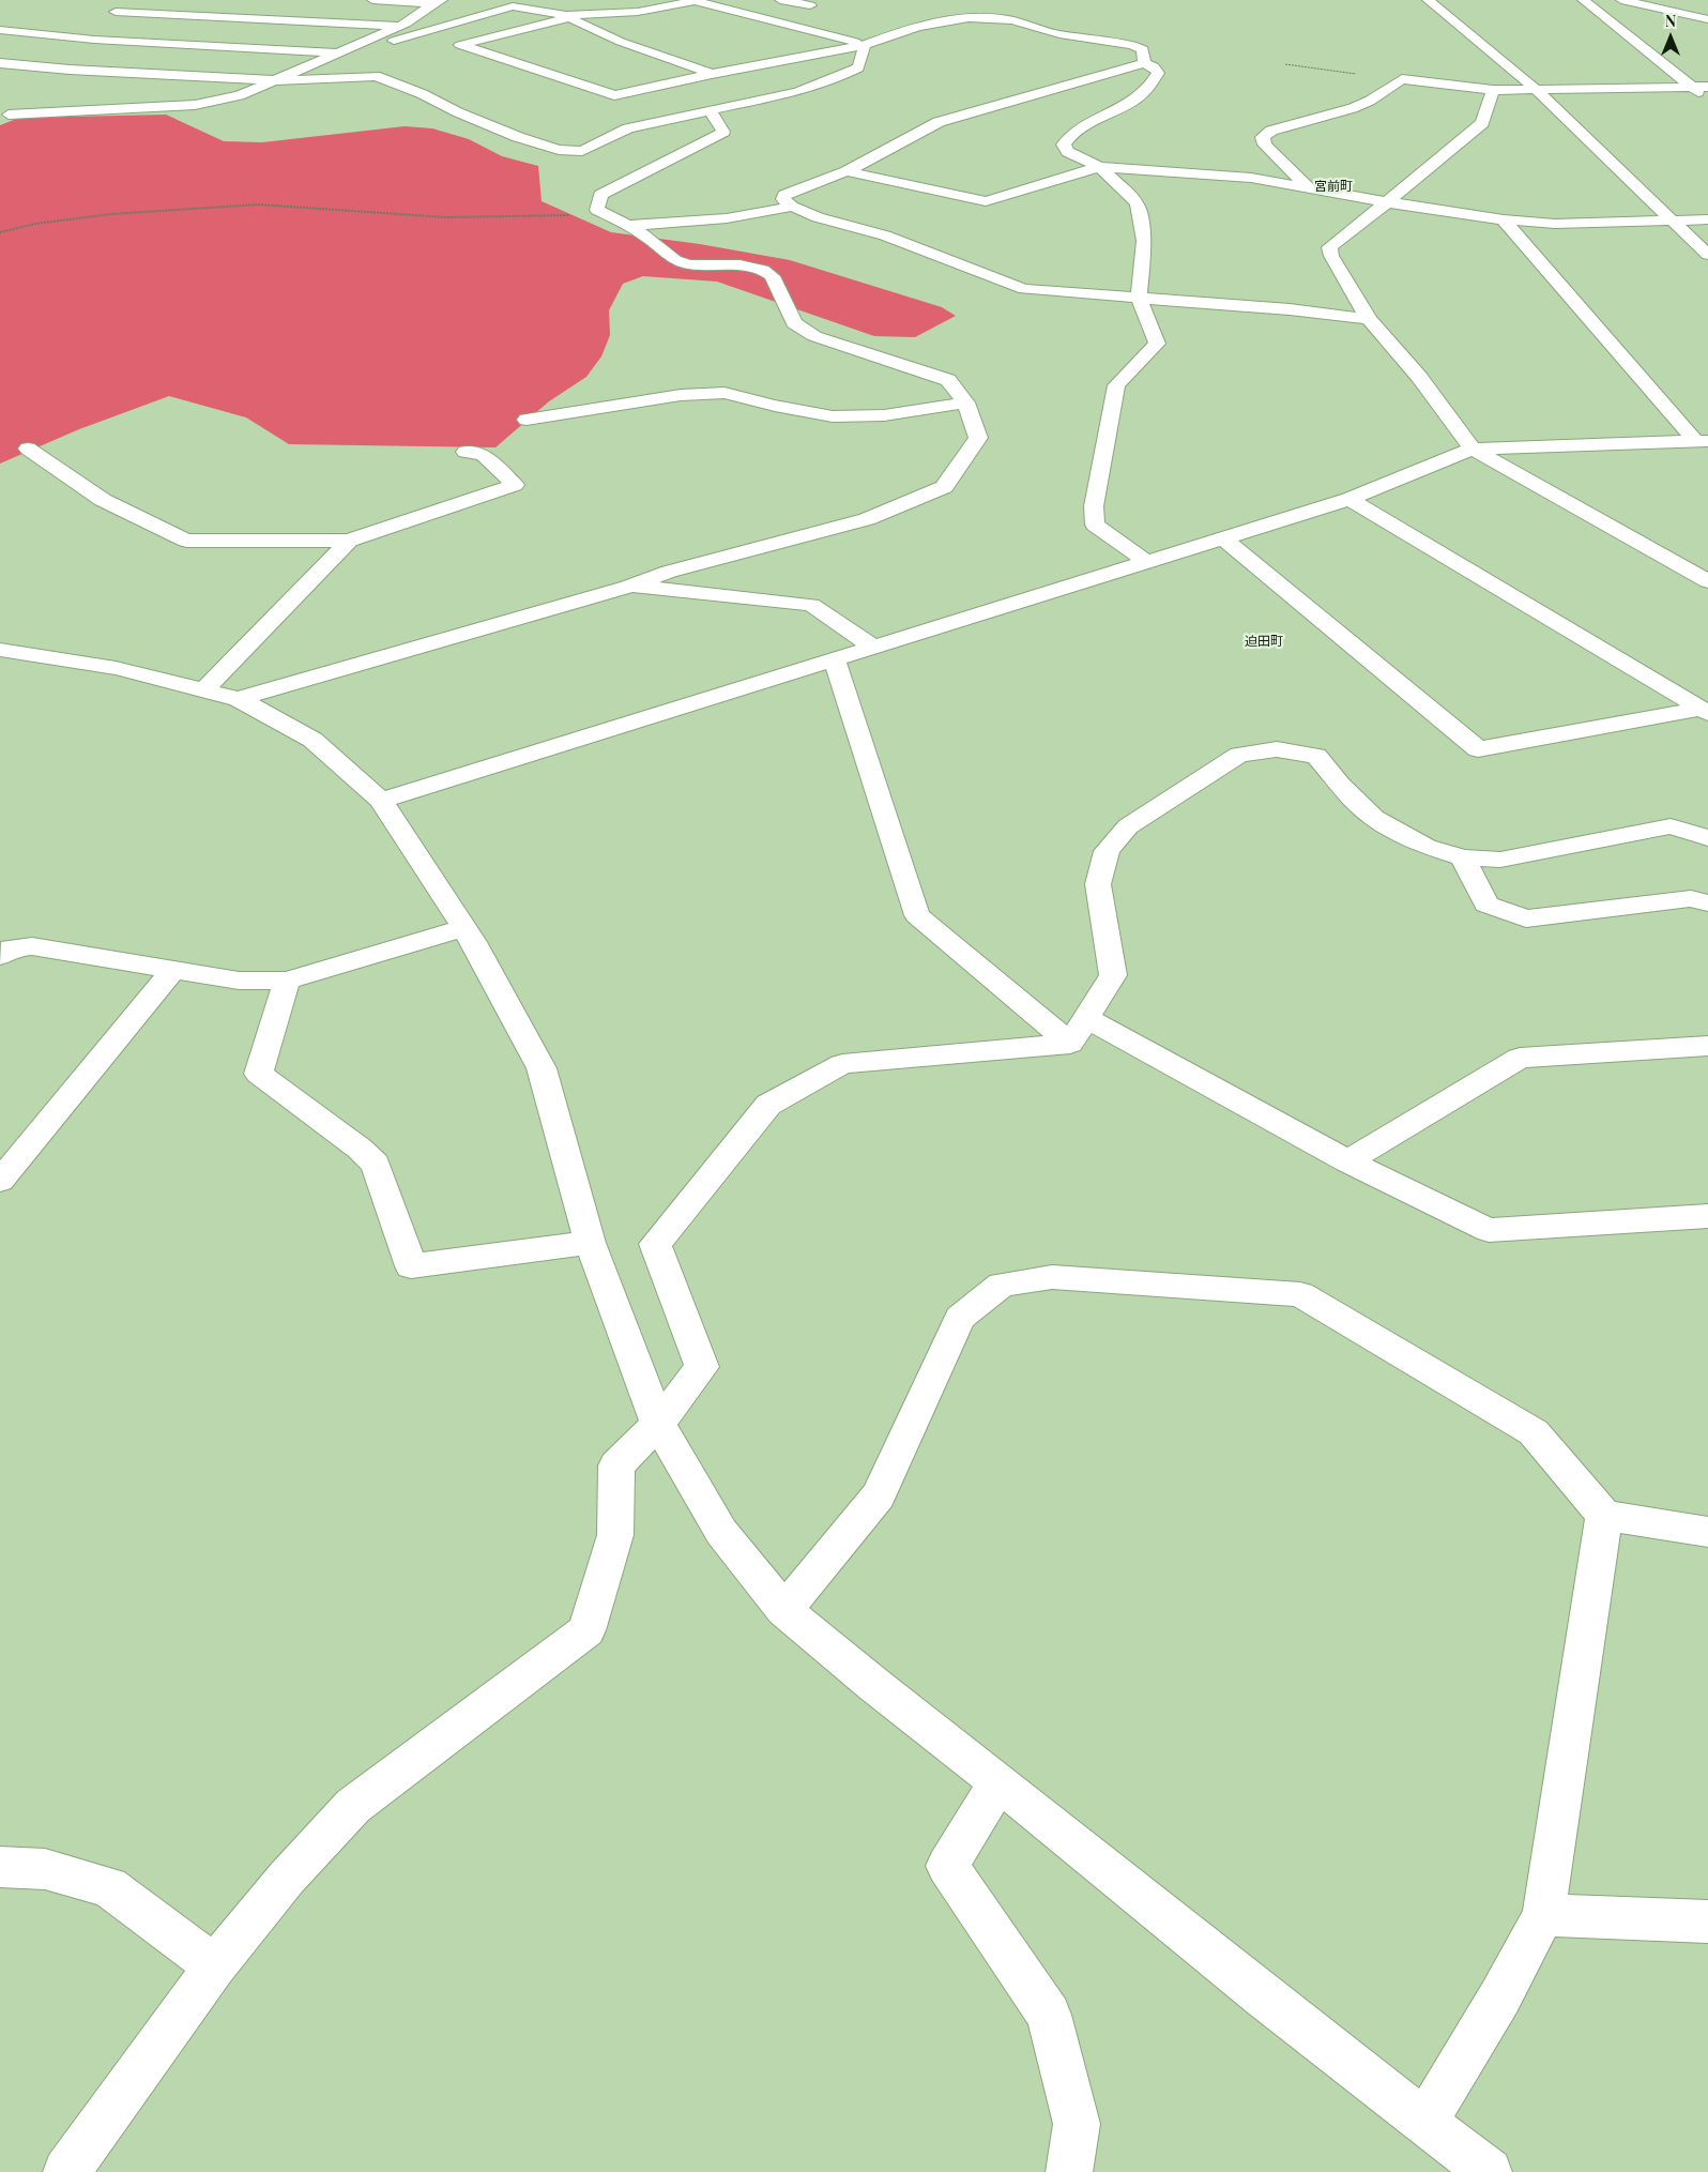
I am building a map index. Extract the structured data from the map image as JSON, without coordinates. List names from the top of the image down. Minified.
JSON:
{"districts":["宮前町","迫田町"],"north":"top"}
